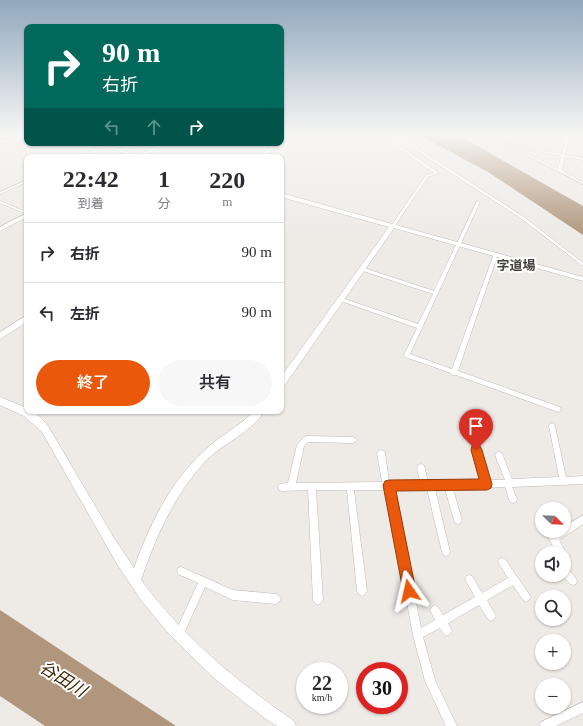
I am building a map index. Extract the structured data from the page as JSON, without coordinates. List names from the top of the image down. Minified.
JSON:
{"districts":["字道場"],"water":["谷田川"],"north":"bottom right","page":{"turn":["90 m","右折"],"eta":["22:42","到着","1","分","220","m"],"list":[{"name":"右折","value":"90 m"},{"name":"左折","value":"90 m"}],"buttons":["終了","共有"],"map_buttons":["+","−"],"speed":"22 km/h","limit":"30"}}
